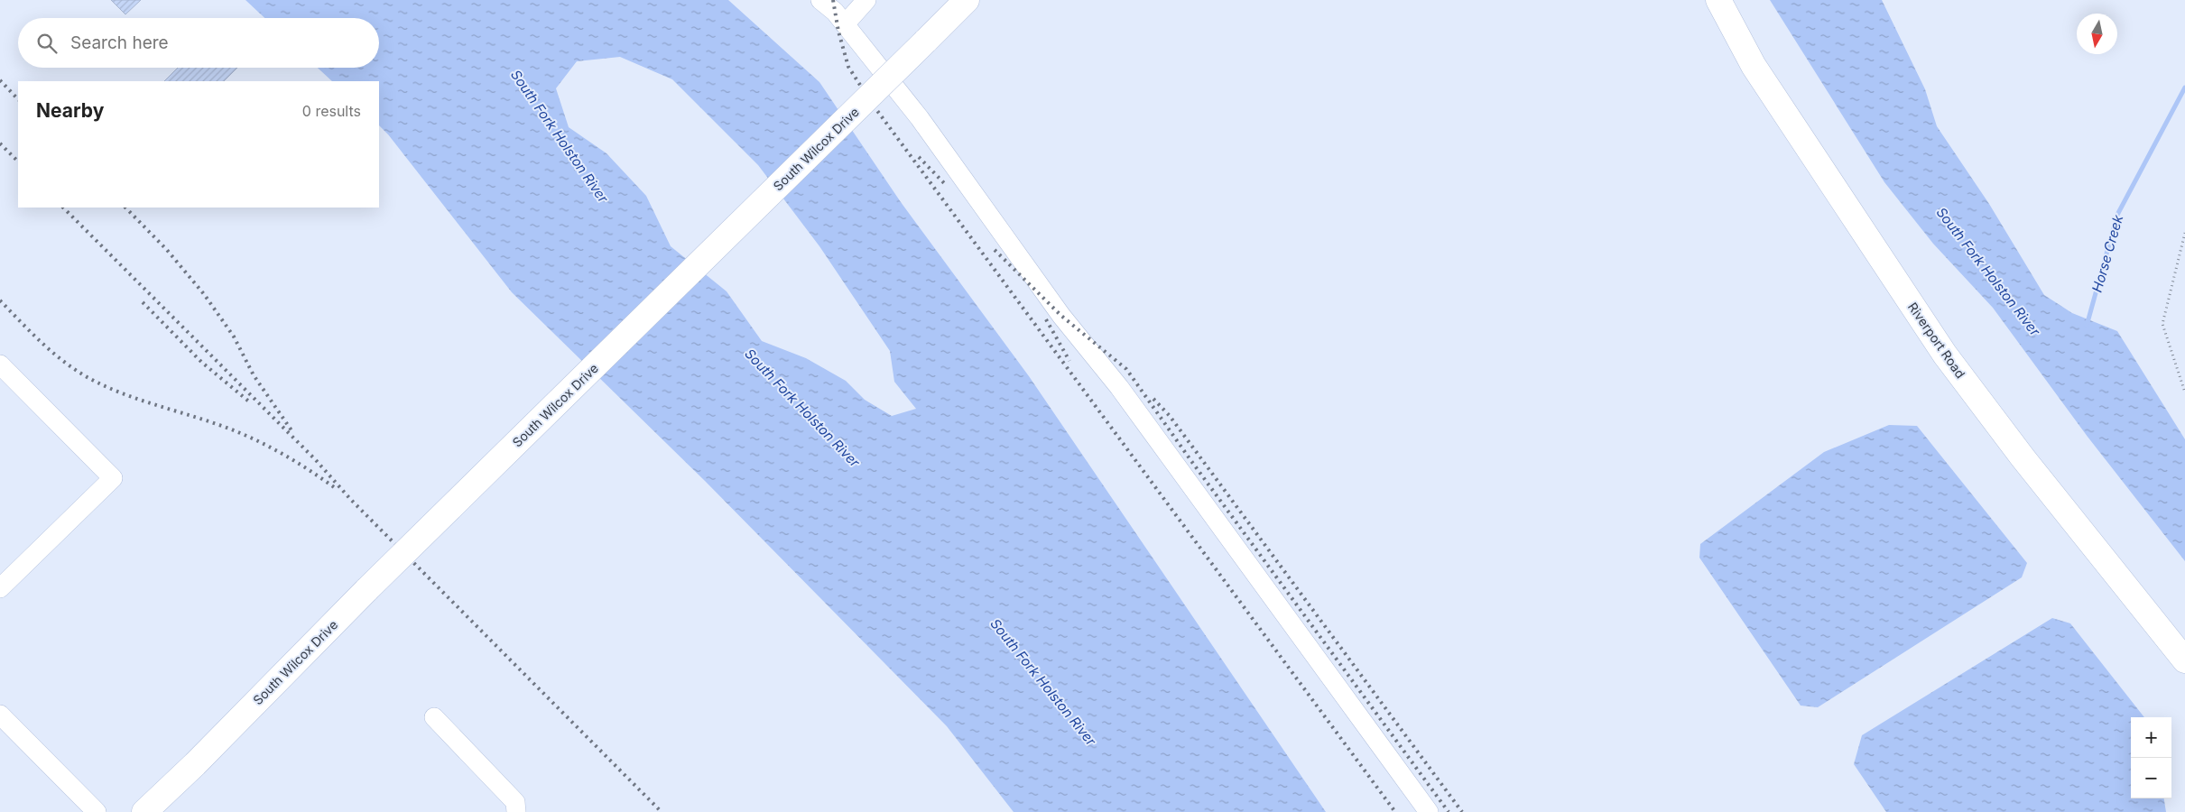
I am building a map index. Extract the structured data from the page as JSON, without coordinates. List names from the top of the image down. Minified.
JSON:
{"streets":{"main road":["South Wilcox Drive","Riverport Road"]},"water":["South Fork Holston River","Horse Creek"],"north":"bottom","page":{"search":"Search here","heading":["Nearby","0 results"],"map_buttons":["+","−"]}}
